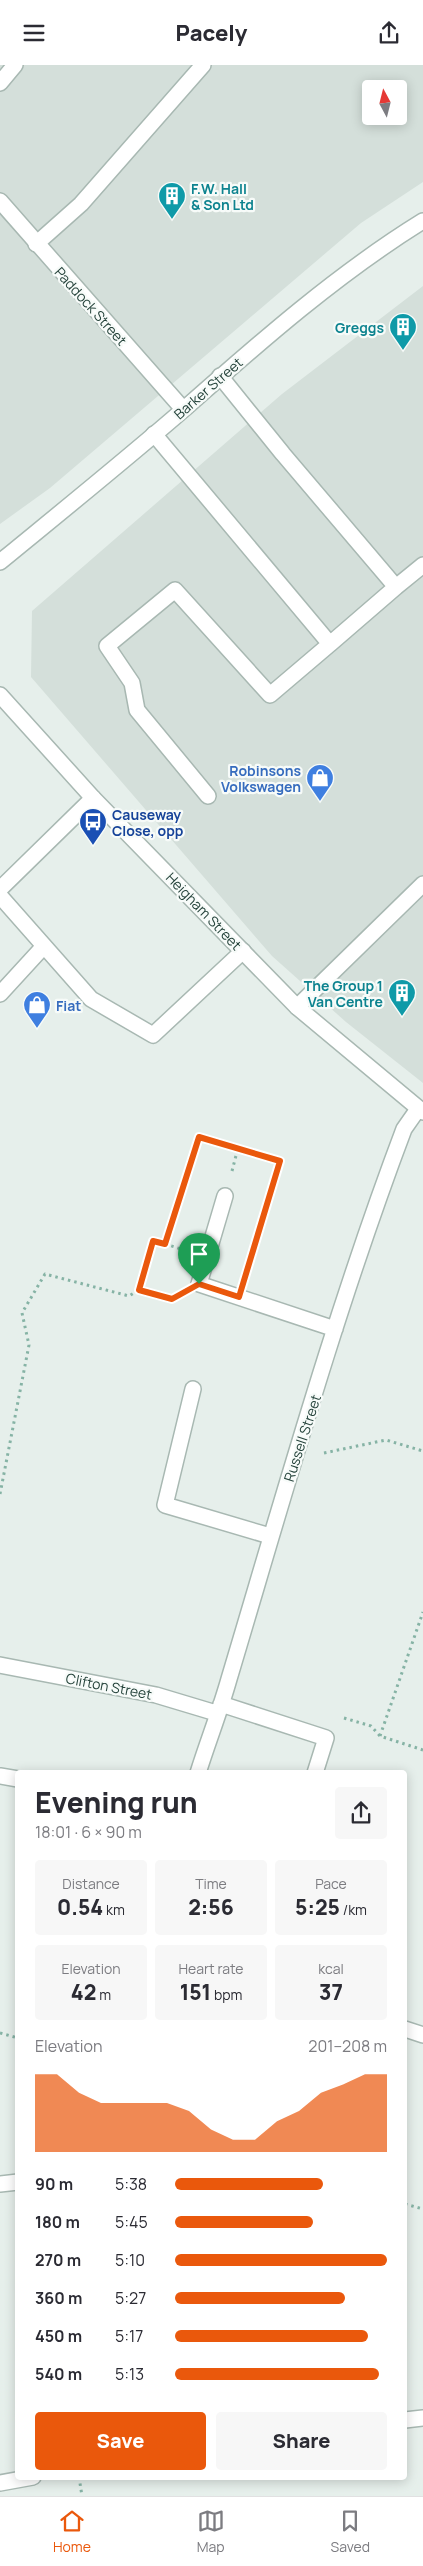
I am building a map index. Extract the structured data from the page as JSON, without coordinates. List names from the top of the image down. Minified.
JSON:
{"streets":{"street":["Paddock Street","Barker Street","Heigham Street","Russell Street","Clifton Street"]},"crossings":[["Paddock Street","Barker Street"],["Heigham Street","Russell Street"],["Russell Street","Clifton Street"]],"places":{"building":["F.W. Hall & Son Ltd","Greggs","The Group 1 Van Centre"],"shop":["Robinsons Volkswagen","Fiat"],"bus stop":["Causeway Close, opp"]},"north":"top","page":{"header":"Pacely","heading":["Evening run","18:01 · 6 × 90 m"],"stats":[["Distance","0.54 km"],["Time","2:56"],["Pace","5:25 /km"],["Elevation","42 m"],["Heart rate","151 bpm"],["kcal","37"]],"chart":["Elevation","201–208 m"],"list":[{"name":"90 m","note":"5:38"},{"name":"180 m","note":"5:45"},{"name":"270 m","note":"5:10"},{"name":"360 m","note":"5:27"},{"name":"450 m","note":"5:17"},{"name":"540 m","note":"5:13"}],"buttons":["Save","Share"],"tabs":["Home","Map","Saved"]}}
